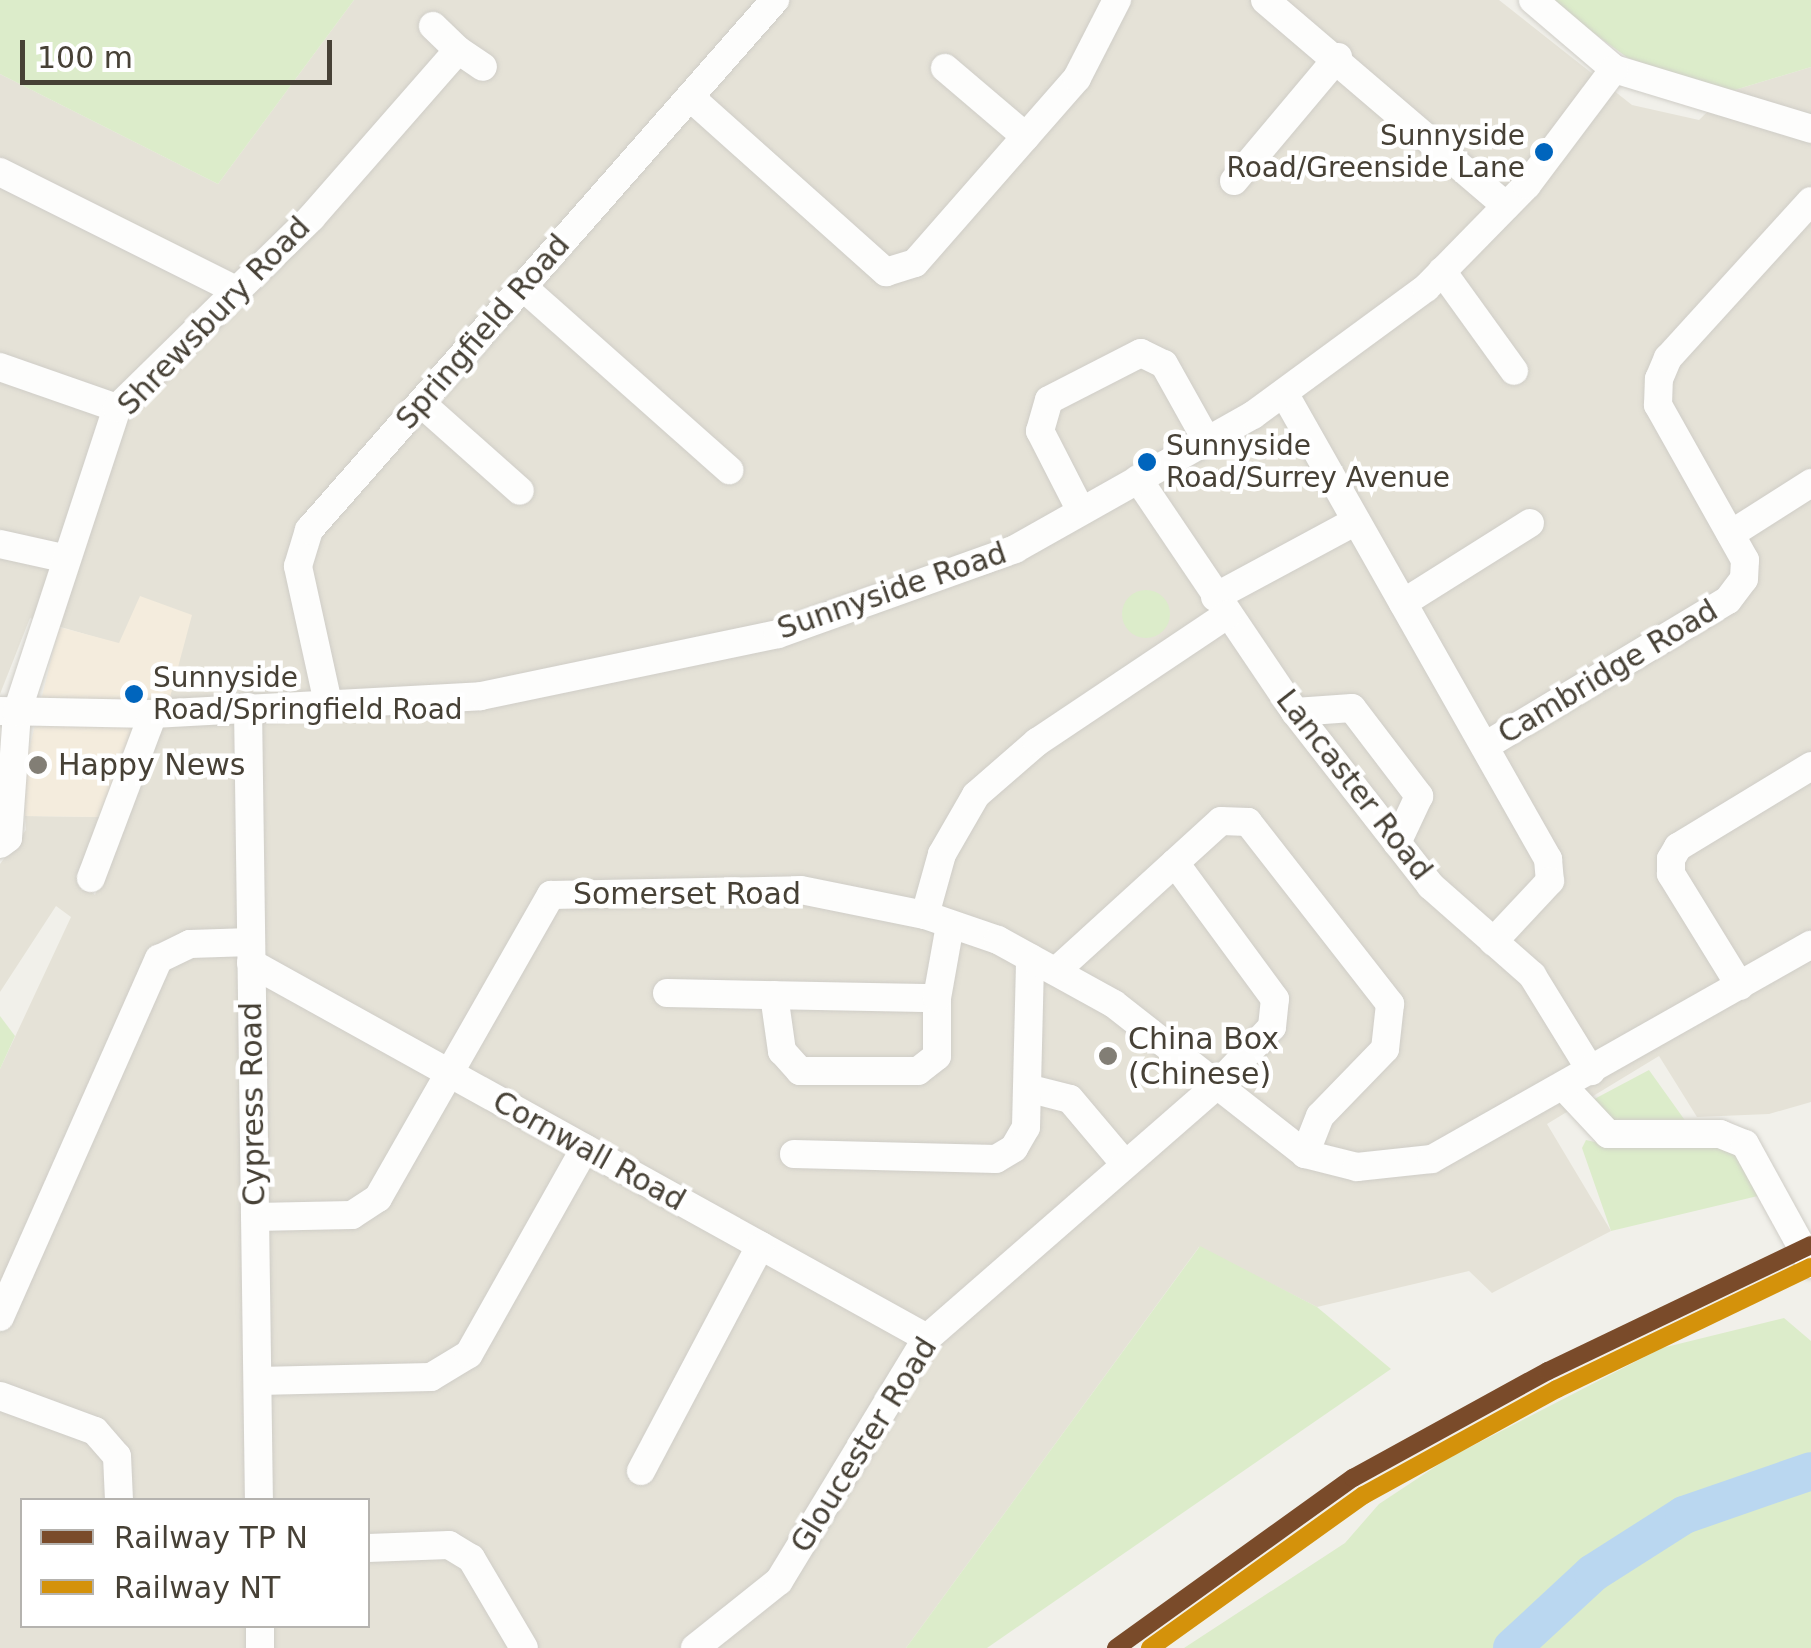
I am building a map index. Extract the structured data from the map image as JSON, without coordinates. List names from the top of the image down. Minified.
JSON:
{"streets":{"street":["Shrewsbury Road","Springfield Road","Sunnyside Road","Cambridge Road","Lancaster Road","Somerset Road","Cypress Road","Cornwall Road","Gloucester Road"]},"crossings":[["Shrewsbury Road","Sunnyside Road"],["Springfield Road","Sunnyside Road"],["Sunnyside Road","Lancaster Road"],["Sunnyside Road","Cypress Road"],["Lancaster Road","Somerset Road"],["Somerset Road","Cypress Road"],["Somerset Road","Cornwall Road"],["Somerset Road","Gloucester Road"],["Cypress Road","Cornwall Road"],["Cornwall Road","Gloucester Road"]],"places":["Sunnyside Road/Greenside Lane","Sunnyside Road/Surrey Avenue","Sunnyside Road/Springfield Road","Happy News","China Box (Chinese)"],"lines":["rail line NT"],"legend":["Railway TP N","Railway NT"],"scale_bar":"100 m"}
